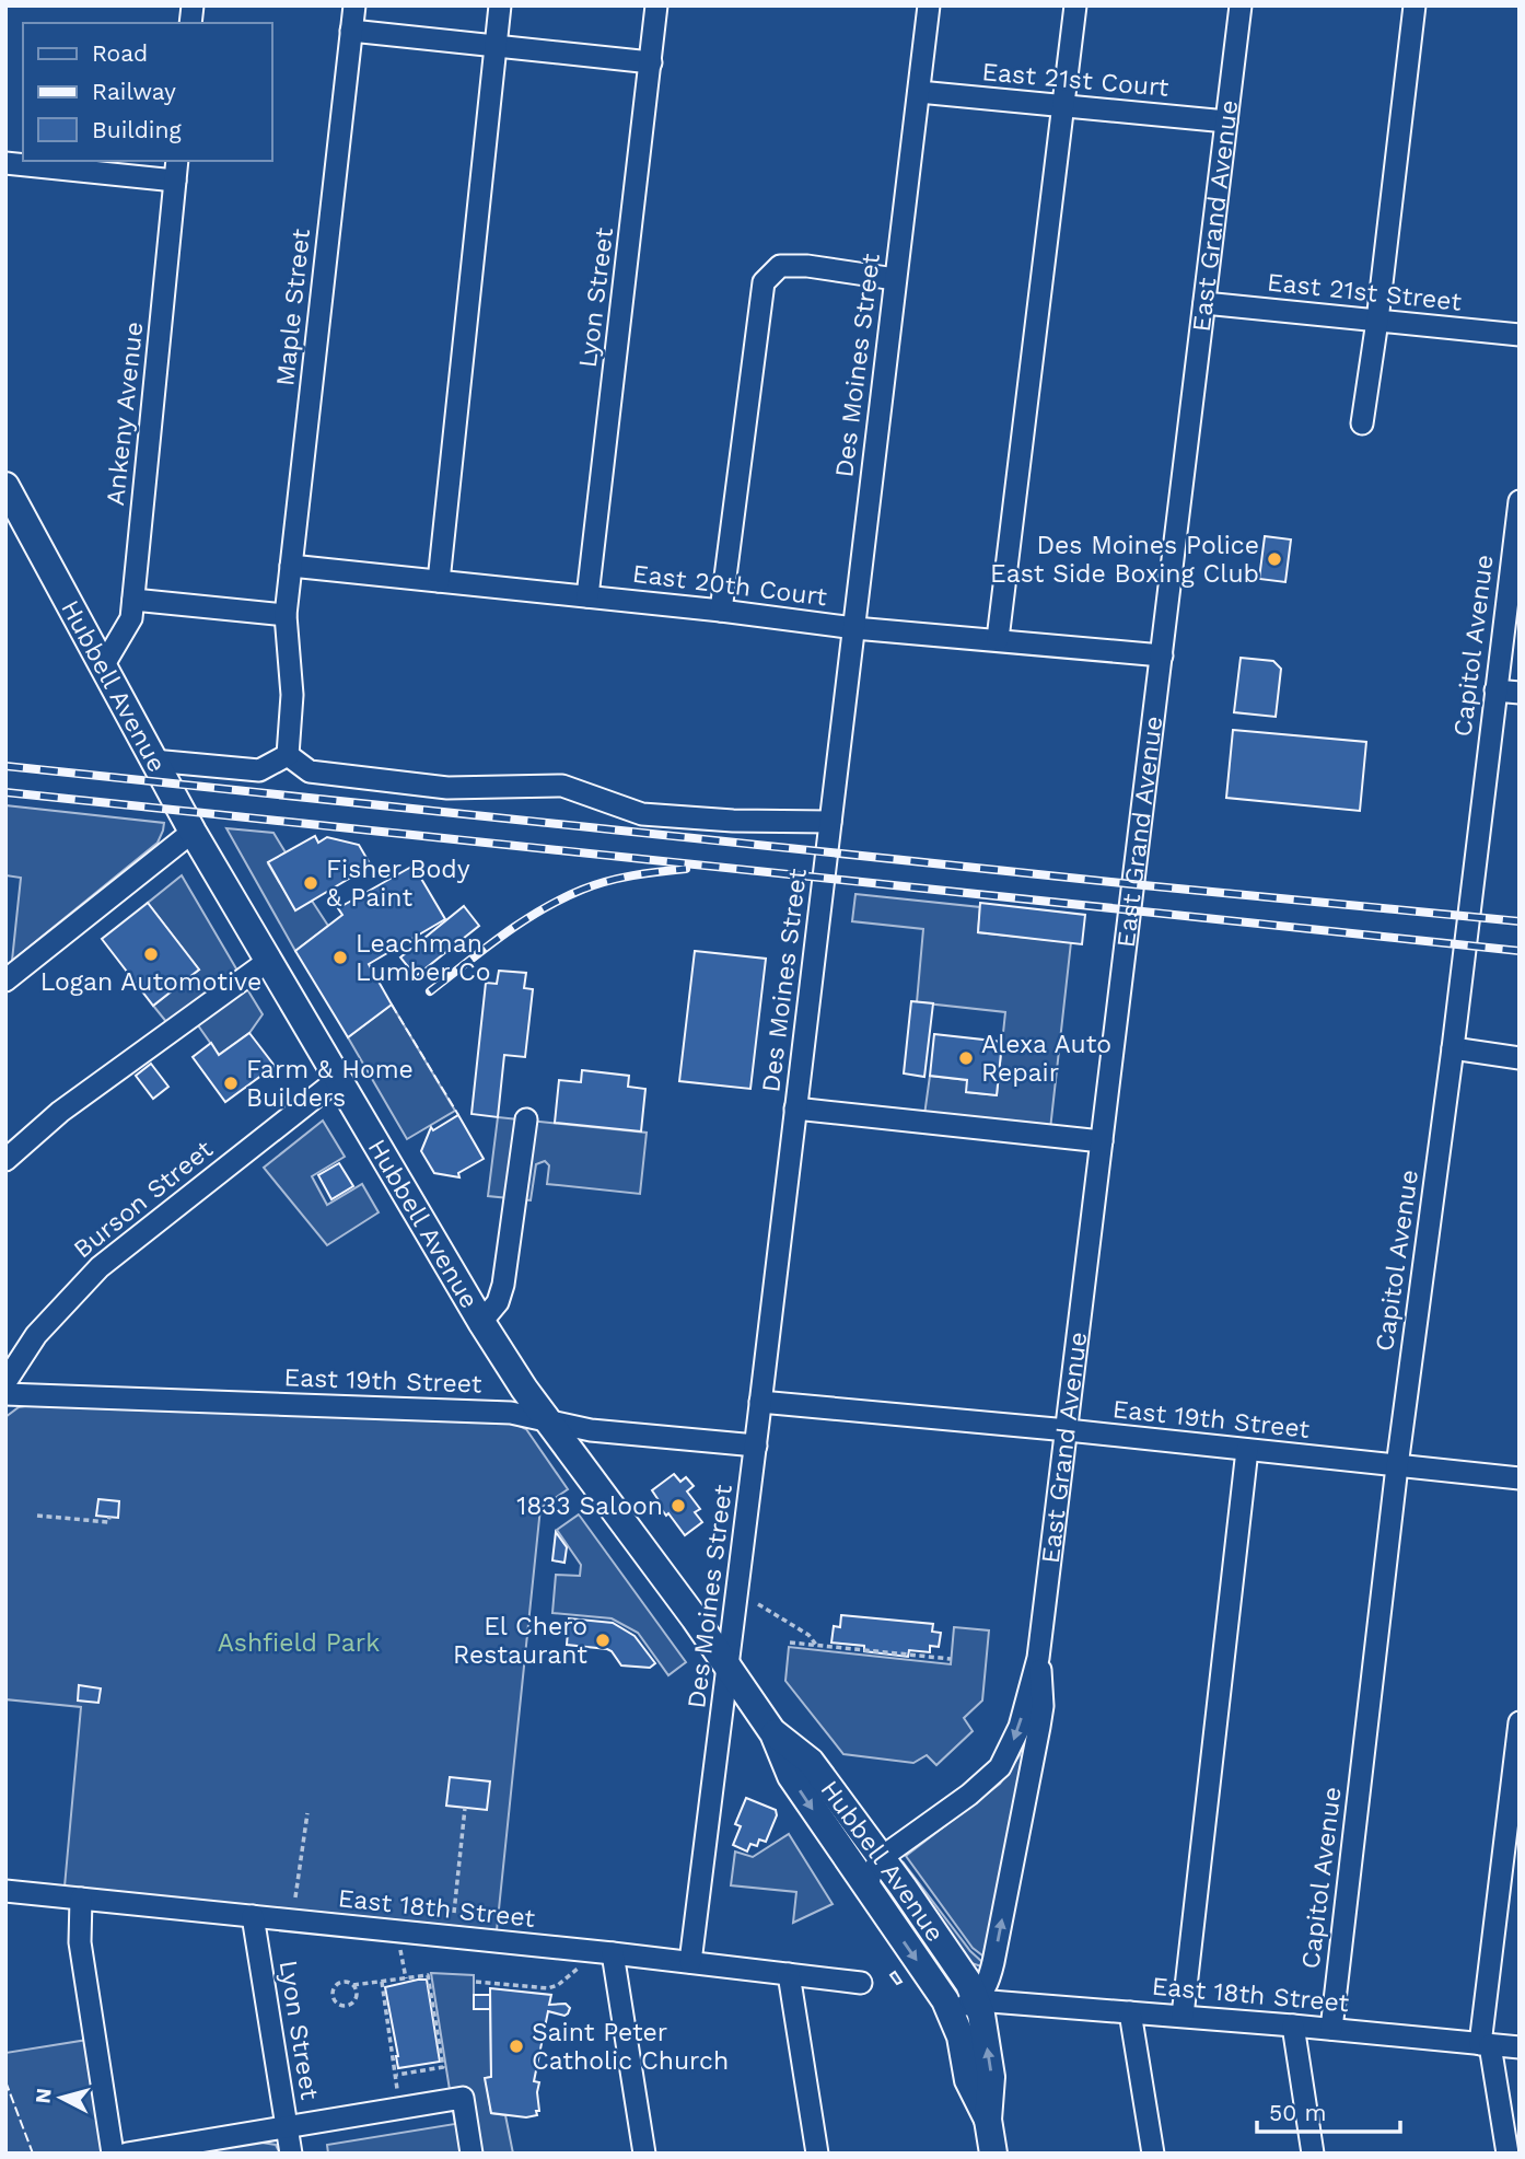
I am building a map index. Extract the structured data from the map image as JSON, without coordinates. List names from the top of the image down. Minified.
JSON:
{"streets":{"main road":["Hubbell Avenue"],"street":["East 21st Court","East Grand Avenue","East 21st Street","Lyon Street","Maple Street","Des Moines Street","Ankeny Avenue","East 20th Court","Capitol Avenue","Burson Street","East 19th Street","East 18th Street"]},"crossings":[["East 21st Court","East Grand Avenue"],["East 21st Court","Des Moines Street"],["East Grand Avenue","East 21st Street"],["East Grand Avenue","East 20th Court"],["East Grand Avenue","Hubbell Avenue"],["East Grand Avenue","East 19th Street"],["East Grand Avenue","East 18th Street"],["Lyon Street","East 20th Court"],["Lyon Street","East 18th Street"],["Maple Street","Ankeny Avenue"],["Maple Street","East 20th Court"],["Maple Street","Hubbell Avenue"],["Des Moines Street","East 20th Court"],["Des Moines Street","Hubbell Avenue"],["Des Moines Street","East 19th Street"],["Des Moines Street","East 18th Street"],["Ankeny Avenue","Hubbell Avenue"],["Capitol Avenue","East 19th Street"],["Capitol Avenue","East 18th Street"],["Hubbell Avenue","Burson Street"],["Hubbell Avenue","East 19th Street"],["Hubbell Avenue","East 18th Street"]],"parks":["Ashfield Park"],"places":["Des Moines Police East Side Boxing Club","Fisher Body & Paint","Logan Automotive","Leachman Lumber Co","Alexa Auto Repair","Farm & Home Builders","1833 Saloon","El Chero Restaurant","Saint Peter Catholic Church"],"legend":["Road","Railway","Building"],"scale_bar":"50 m","north":"left"}
